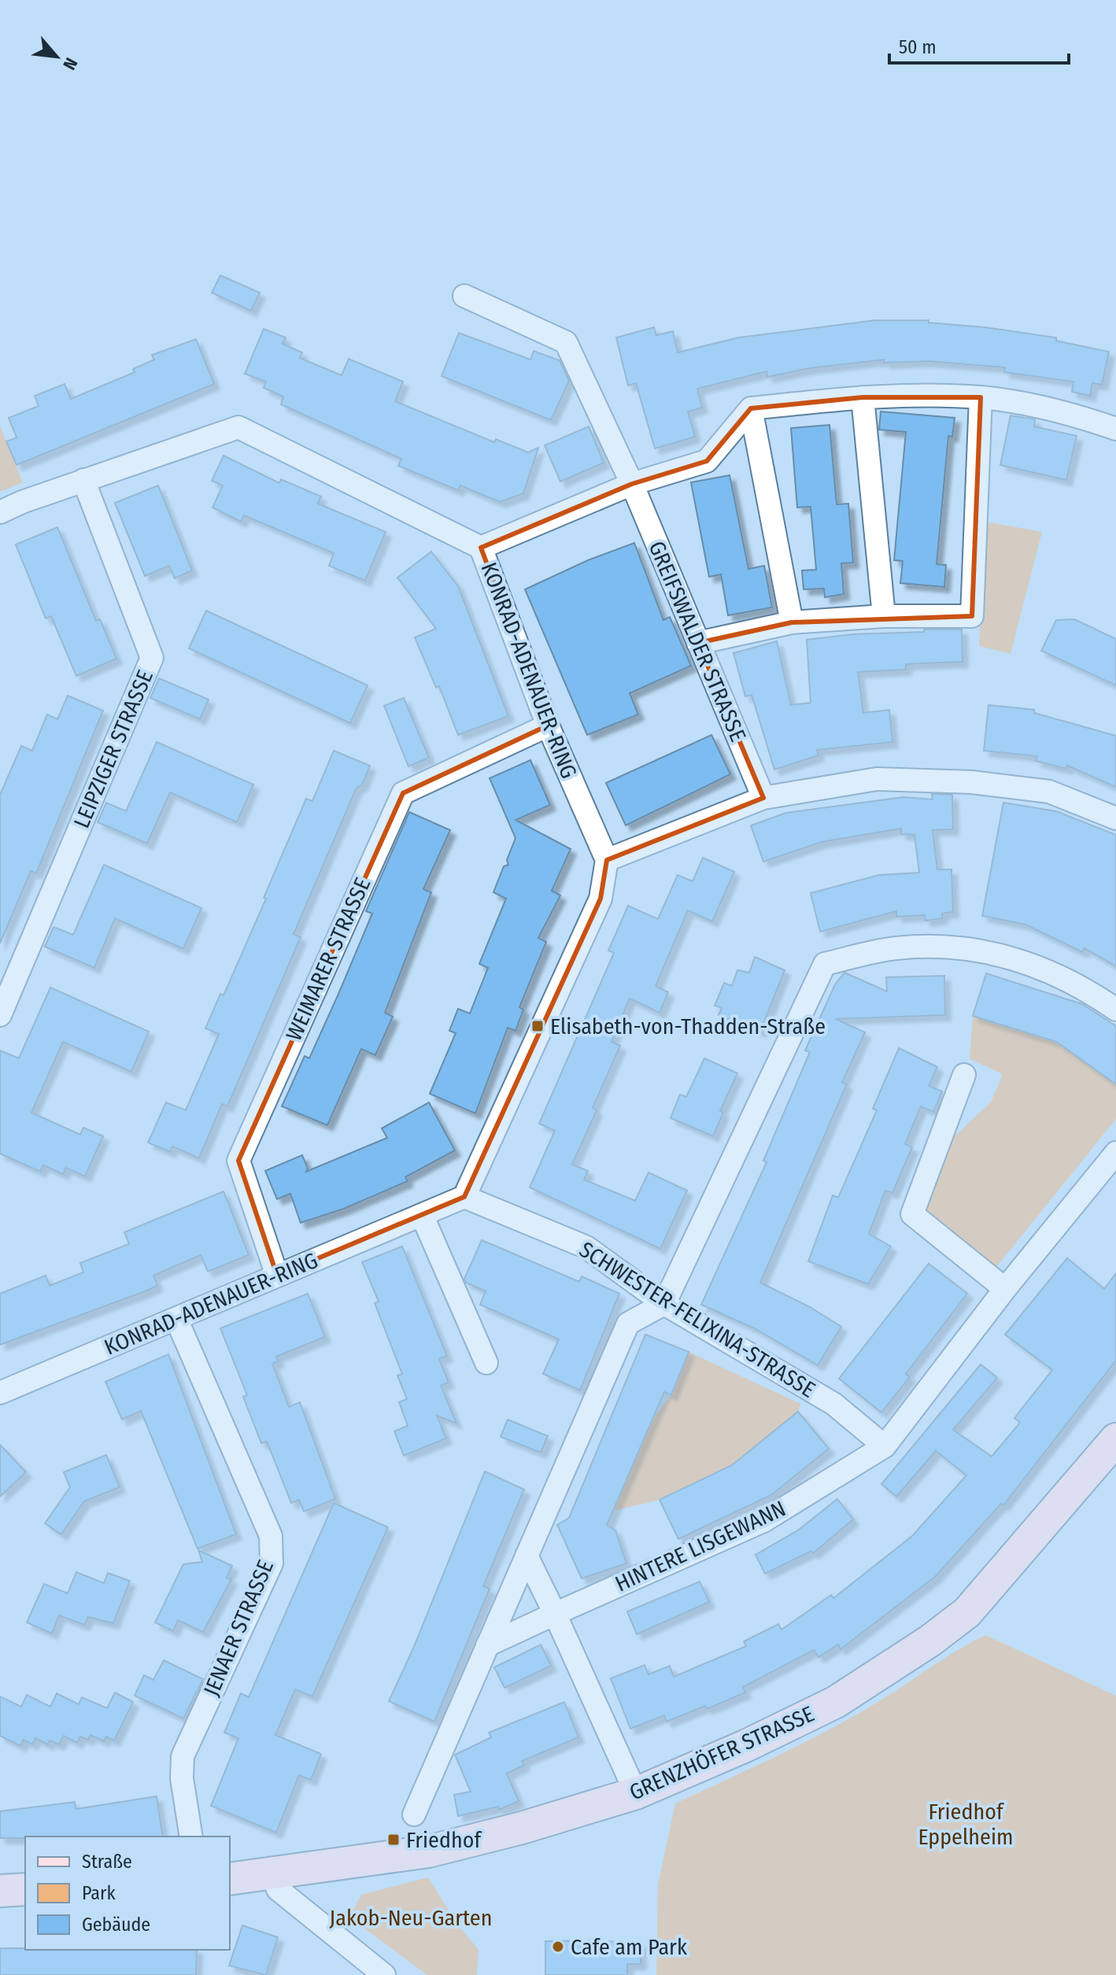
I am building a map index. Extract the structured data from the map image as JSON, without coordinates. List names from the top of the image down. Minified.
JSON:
{"streets":{"street":["GREIFSWALDER STRASSE","KONRAD-ADENAUER-RING","LEIPZIGER STRASSE","WEIMARER STRASSE","SCHWESTER-FELIXINA-STRASSE","HINTERE LISGEWANN","JENAER STRASSE","GRENZHÖFER STRASSE"]},"crossings":[["KONRAD-ADENAUER-RING","LEIPZIGER STRASSE"],["KONRAD-ADENAUER-RING","WEIMARER STRASSE"],["KONRAD-ADENAUER-RING","SCHWESTER-FELIXINA-STRASSE"],["KONRAD-ADENAUER-RING","JENAER STRASSE"],["SCHWESTER-FELIXINA-STRASSE","HINTERE LISGEWANN"]],"parks":["Friedhof Eppelheim","Jakob-Neu-Garten"],"places":{"transit":["Elisabeth-von-Thadden-Straße","Friedhof"],"other":["Cafe am Park"]},"legend":["Straße","Park","Gebäude"],"scale_bar":"50 m","north":"bottom right"}
